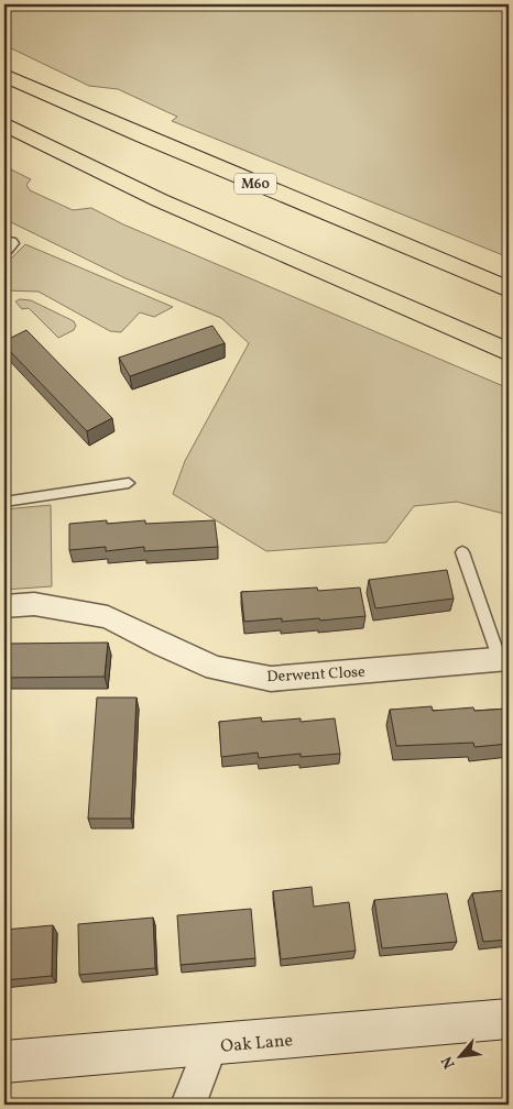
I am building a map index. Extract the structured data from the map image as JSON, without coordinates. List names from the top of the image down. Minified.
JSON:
{"streets":{"highway":["M60"],"street":["Derwent Close","Oak Lane"]},"north":"bottom left"}
